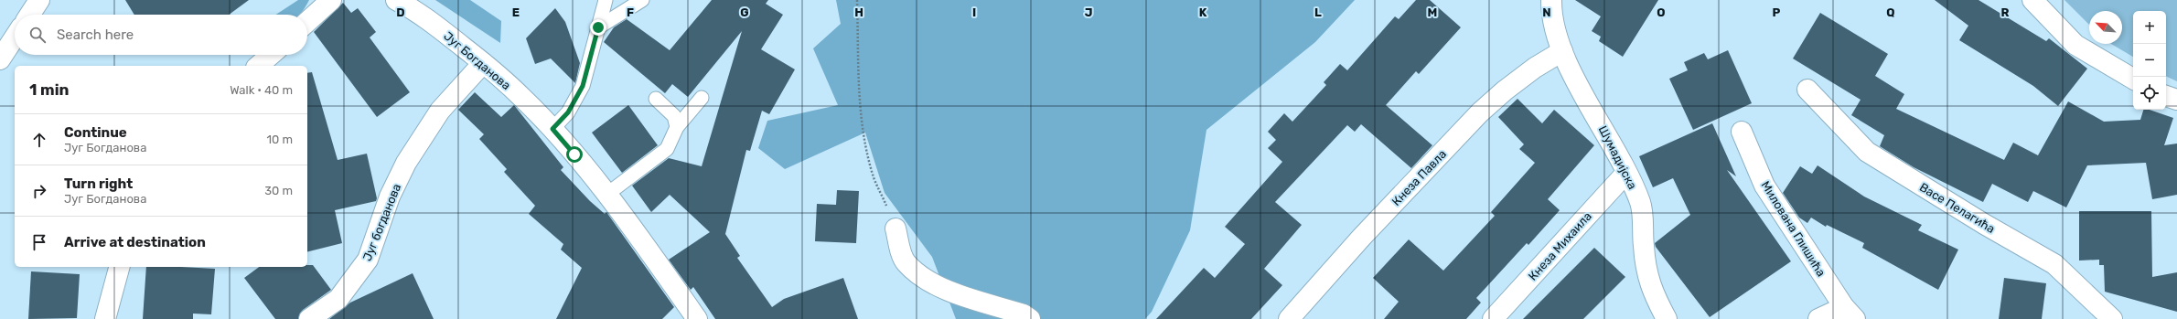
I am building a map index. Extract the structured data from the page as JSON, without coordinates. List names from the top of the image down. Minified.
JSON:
{"streets":{"street":["Југ Богданова","Шумадијска","Кнеза Павла","Васе Пелагића","Југ богданова","Милована Глишића","Кнеза Михаила"]},"crossings":[["Југ Богданова","Југ богданова"],["Шумадијска","Кнеза Павла"],["Шумадијска","Кнеза Михаила"]],"north":"top left","page":{"map_buttons":["+","−"],"search":"Search here","heading":["1 min","Walk · 40 m"],"list":[["Continue","Југ Богданова","10 m"],["Turn right","Југ Богданова","30 m"],"Arrive at destination"]},"grid":{"columns":["D","E","F","G","H","I","J","K","L","M","N","O","P","Q","R"]}}
